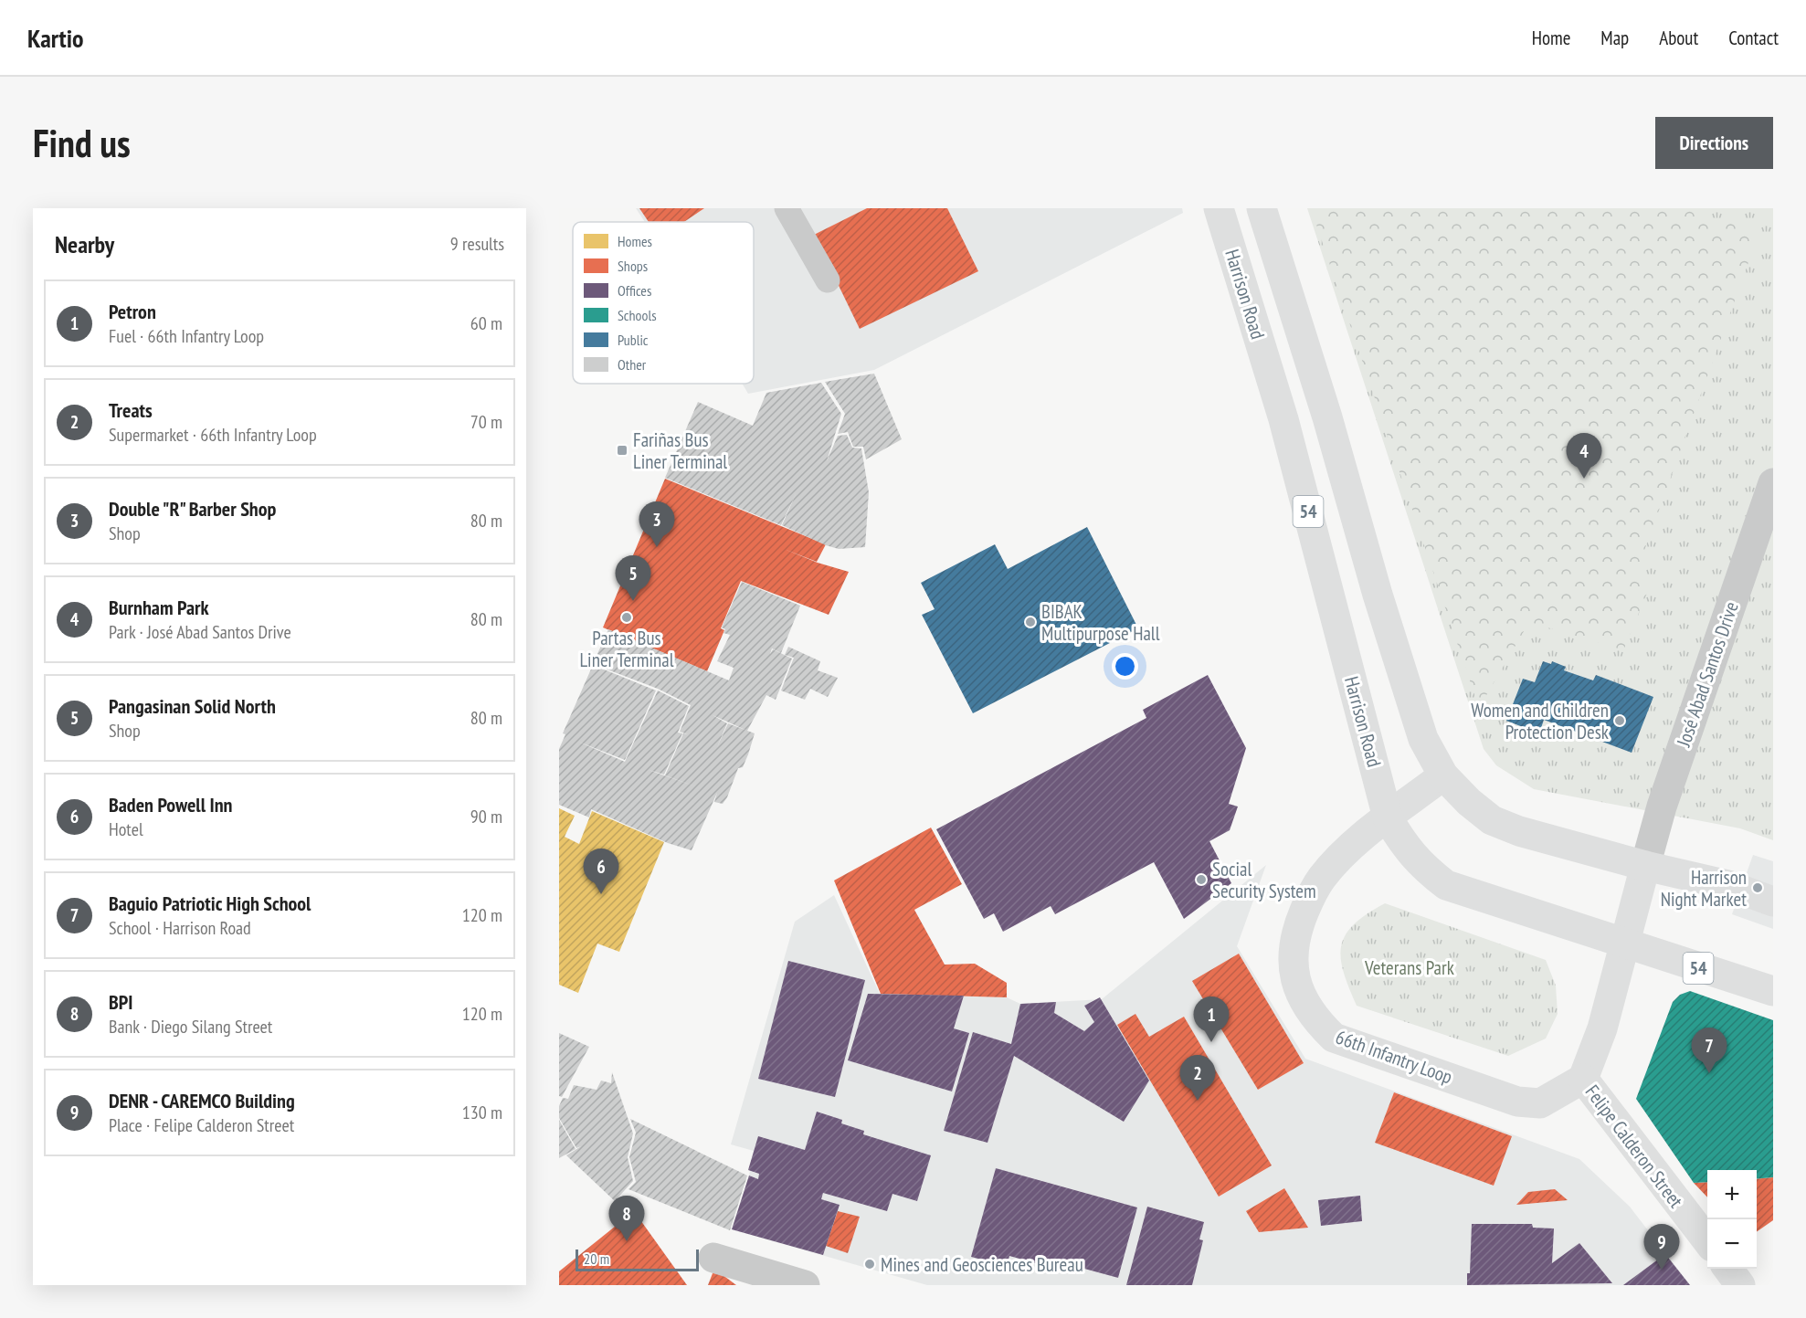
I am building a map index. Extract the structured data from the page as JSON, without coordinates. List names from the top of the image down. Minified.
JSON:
{"streets":{"main road":["Harrison Road","54","66th Infantry Loop","Felipe Calderon Street"],"street":["José Abad Santos Drive"]},"crossings":[["Harrison Road","66th Infantry Loop"],["Harrison Road","Felipe Calderon Street"],["54","José Abad Santos Drive"],["54","66th Infantry Loop"],["54","Felipe Calderon Street"],["José Abad Santos Drive","Felipe Calderon Street"],["66th Infantry Loop","Felipe Calderon Street"]],"parks":["Veterans Park"],"places":{"transit":["Fariñas Bus Liner Terminal"],"other":["Partas Bus Liner Terminal","BIBAK Multipurpose Hall","Women and Children Protection Desk","Social Security System","Harrison Night Market","Mines and Geosciences Bureau"]},"legend":["Homes","Shops","Offices","Schools","Public","Other"],"scale_bar":"20 m","page":{"header":"Kartio","nav":["Home","Map","About","Contact"],"buttons":"Directions","title":"Find us","heading":["Nearby","9 results"],"list":[{"mark":"1","name":"Petron","note":"Fuel · 66th Infantry Loop","value":"60 m"},{"mark":"2","name":"Treats","note":"Supermarket · 66th Infantry Loop","value":"70 m"},{"mark":"3","name":"Double \"R\" Barber Shop","note":"Shop","value":"80 m"},{"mark":"4","name":"Burnham Park","note":"Park · José Abad Santos Drive","value":"80 m"},{"mark":"5","name":"Pangasinan Solid North","note":"Shop","value":"80 m"},{"mark":"6","name":"Baden Powell Inn","note":"Hotel","value":"90 m"},{"mark":"7","name":"Baguio Patriotic High School","note":"School · Harrison Road","value":"120 m"},{"mark":"8","name":"BPI","note":"Bank · Diego Silang Street","value":"120 m"},{"mark":"9","name":"DENR - CAREMCO Building","note":"Place · Felipe Calderon Street","value":"130 m"}],"pins":["4","3","5","6","1","7","2","8","9"],"map_buttons":["+","−"],"scale":"20 m"}}
